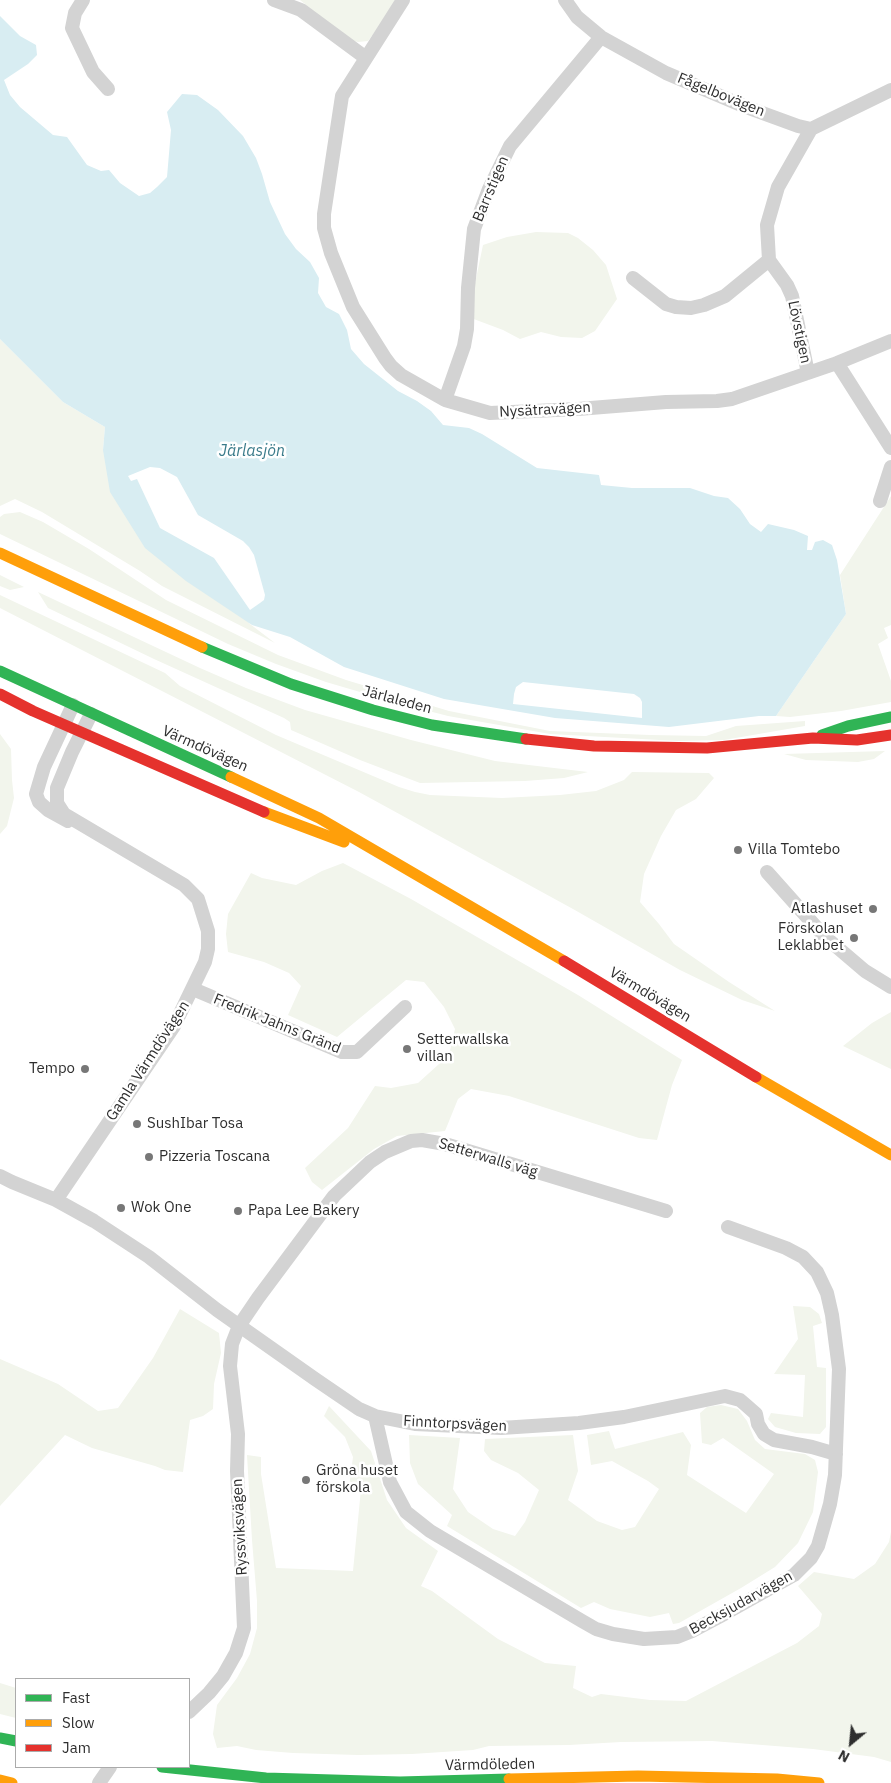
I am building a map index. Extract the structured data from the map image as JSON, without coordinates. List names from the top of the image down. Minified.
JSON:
{"streets":{"main road":["Järlaleden","Värmdövägen","Värmdöleden"],"street":["Fågelbovägen","Barrstigen","Lövstigen","Nysätravägen","Fredrik Jahns Gränd","Gamla Värmdövägen","Setterwalls väg","Finntorpsvägen","Ryssviksvägen","Becksjudarvägen"]},"crossings":[["Fågelbovägen","Barrstigen"],["Barrstigen","Nysätravägen"],["Lövstigen","Nysätravägen"],["Värmdövägen","Gamla Värmdövägen"],["Fredrik Jahns Gränd","Gamla Värmdövägen"],["Gamla Värmdövägen","Finntorpsvägen"],["Setterwalls väg","Finntorpsvägen"],["Setterwalls väg","Ryssviksvägen"],["Finntorpsvägen","Ryssviksvägen"],["Finntorpsvägen","Becksjudarvägen"]],"water":["Järlasjön"],"places":["Villa Tomtebo","Atlashuset","Förskolan Leklabbet","Setterwallska villan","Tempo","SushIbar Tosa","Pizzeria Toscana","Wok One","Papa Lee Bakery","Gröna huset förskola"],"legend":["Fast","Slow","Jam"],"north":"bottom left"}
